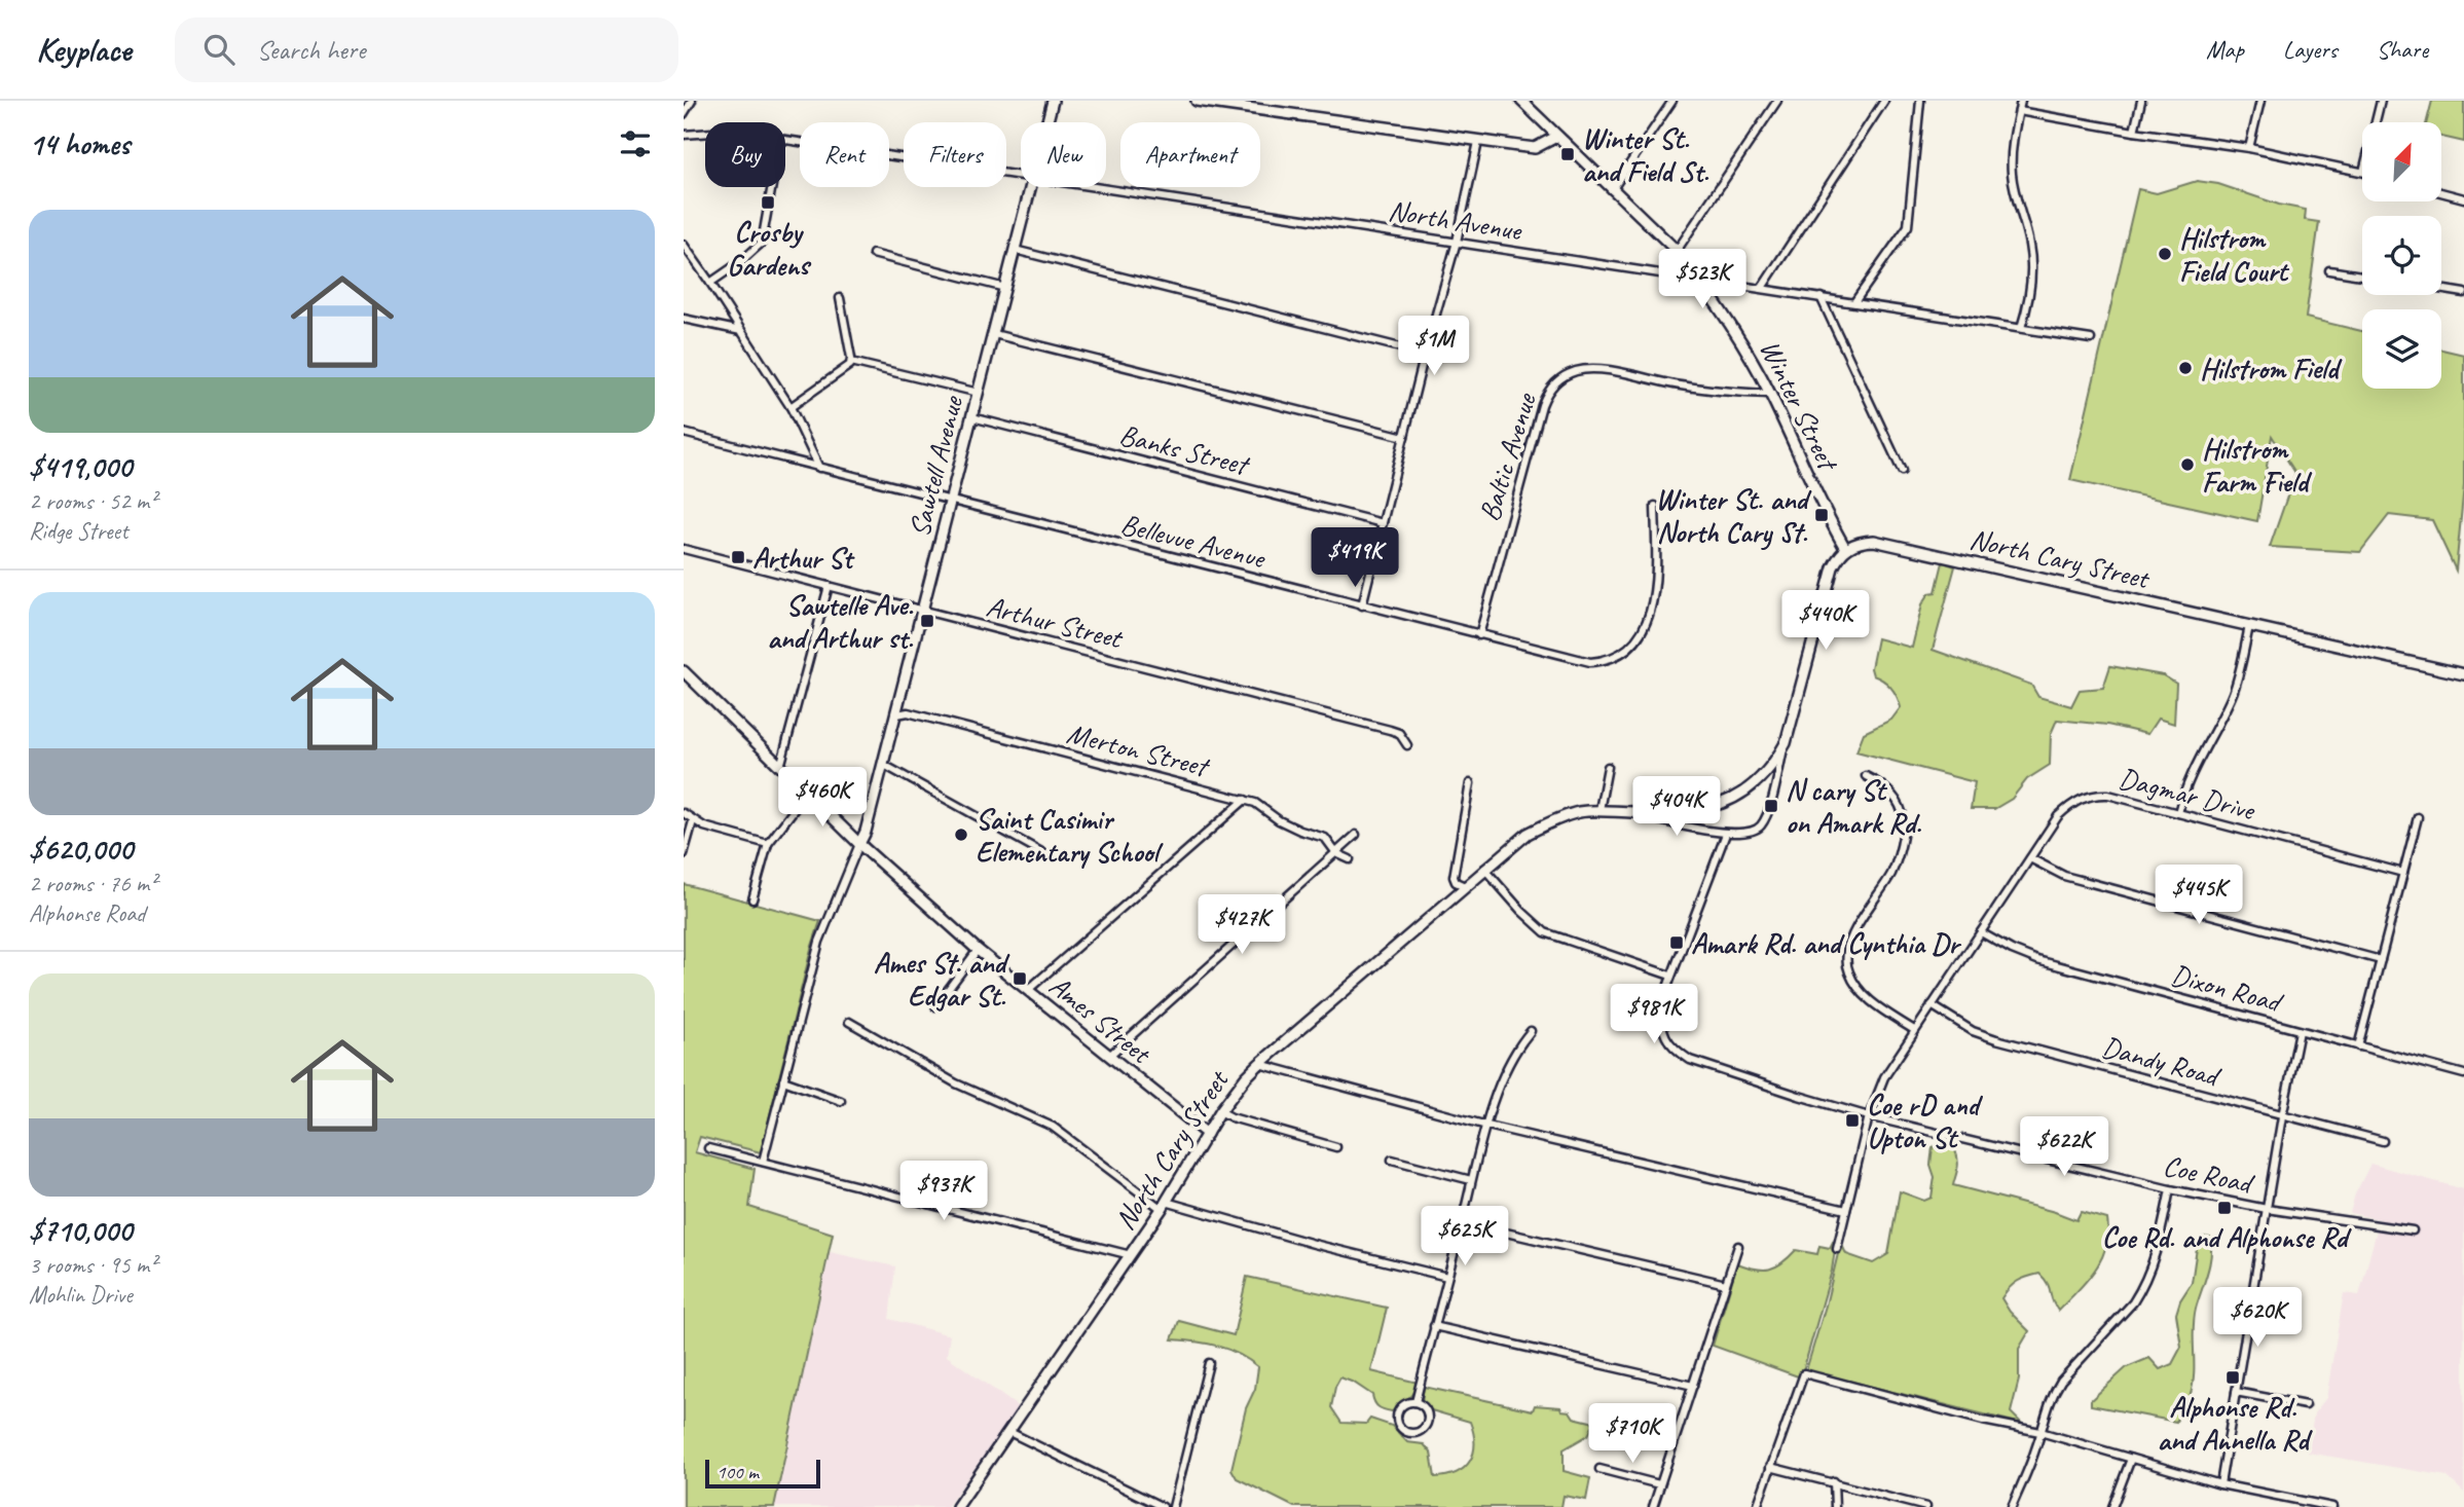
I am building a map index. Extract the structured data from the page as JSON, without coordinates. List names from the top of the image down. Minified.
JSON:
{"streets":{"street":["North Avenue","Winter Street","Banks Street","Baltic Avenue","Sawtell Avenue","Bellevue Avenue","North Cary Street","Arthur Street","Merton Street","Dagmar Drive","Dixon Road","Ames Street","Dandy Road","Coe Road"]},"crossings":[["North Avenue","Winter Street"],["Winter Street","Baltic Avenue"],["Winter Street","North Cary Street"],["Banks Street","Sawtell Avenue"],["Baltic Avenue","Bellevue Avenue"],["Sawtell Avenue","Bellevue Avenue"],["Sawtell Avenue","Arthur Street"],["Sawtell Avenue","Merton Street"],["Sawtell Avenue","Ames Street"],["North Cary Street","Ames Street"],["North Cary Street","Coe Road"],["Dagmar Drive","Dixon Road"],["Dagmar Drive","Dandy Road"],["Dagmar Drive","Coe Road"]],"places":{"transit":["Winter St. and Field St.","Crosby Gardens","Winter St. and North Cary St.","Arthur St","Sawtelle Ave. and Arthur st.","N cary St on Amark Rd.","Amark Rd. and Cynthia Dr","Ames St. and Edgar St.","Coe rD and Upton St","Coe Rd. and Alphonse Rd","Alphonse Rd. and Annella Rd"],"other":["Hilstrom Field Court","Hilstrom Field","Hilstrom Farm Field","Saint Casimir Elementary School"]},"scale_bar":"100 m","north":"top right","page":{"header":"Keyplace","search":"Search here","nav":["Map","Layers","Share"],"heading":"14 homes","chip":["Buy","Rent","Filters","New","Apartment"],"list":[{"name":"$419,000","note":"2 rooms · 52 m² · Ridge Street"},{"name":"$620,000","note":"2 rooms · 76 m² · Alphonse Road"},{"name":"$710,000","note":"3 rooms · 95 m² · Mohlin Drive"}],"price":["$523K","$1M","$419K","$440K","$460K","$404K","$445K","$427K","$981K","$622K","$937K","$625K","$620K","$710K"],"scale":"100 m"}}
